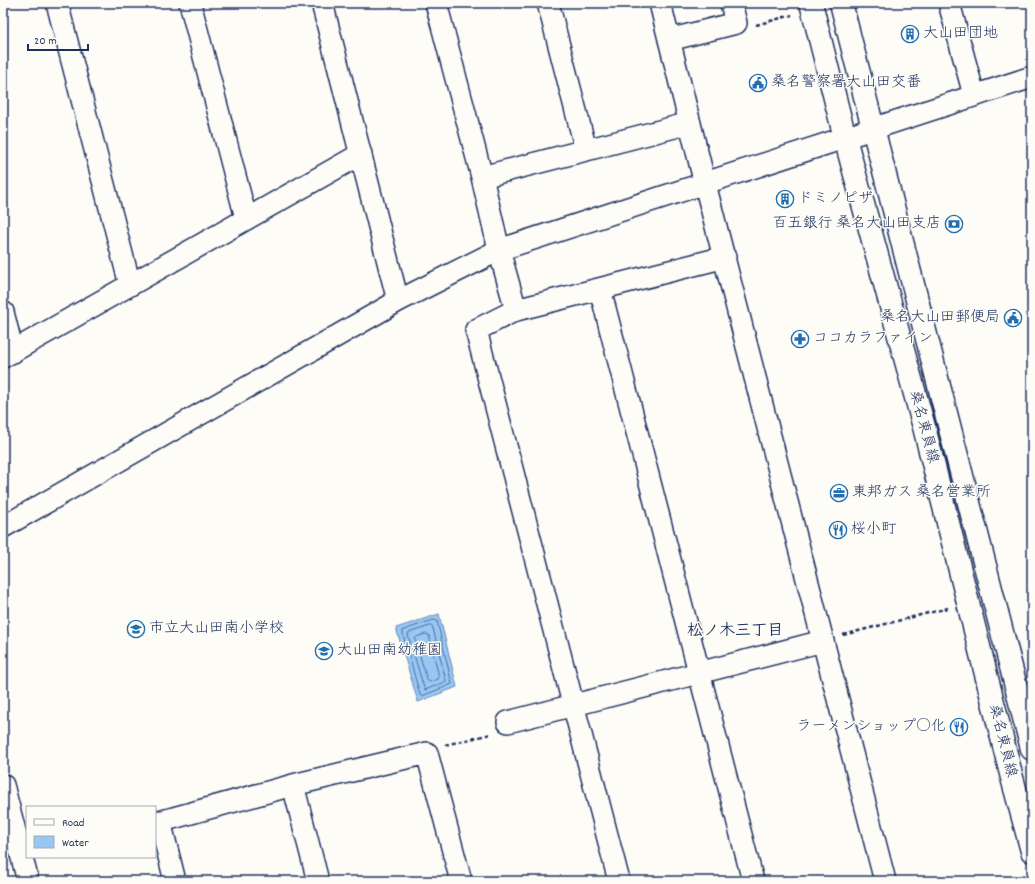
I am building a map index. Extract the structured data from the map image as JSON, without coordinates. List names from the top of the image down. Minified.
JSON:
{"streets":{"main road":["桑名東員線"]},"districts":["松ノ木三丁目"],"places":{"building":["大山田団地","ドミノピザ"],"public building":["桑名警察署大山田交番","桑名大山田郵便局"],"bank":["百五銀行 桑名大山田支店"],"pharmacy":["ココカラファイン"],"office":["東邦ガス 桑名営業所"],"restaurant":["桜小町","ラーメンショップ○化"],"school or university":["市立大山田南小学校","大山田南幼稚園"]},"legend":["Road","Water"],"scale_bar":"20 m"}
